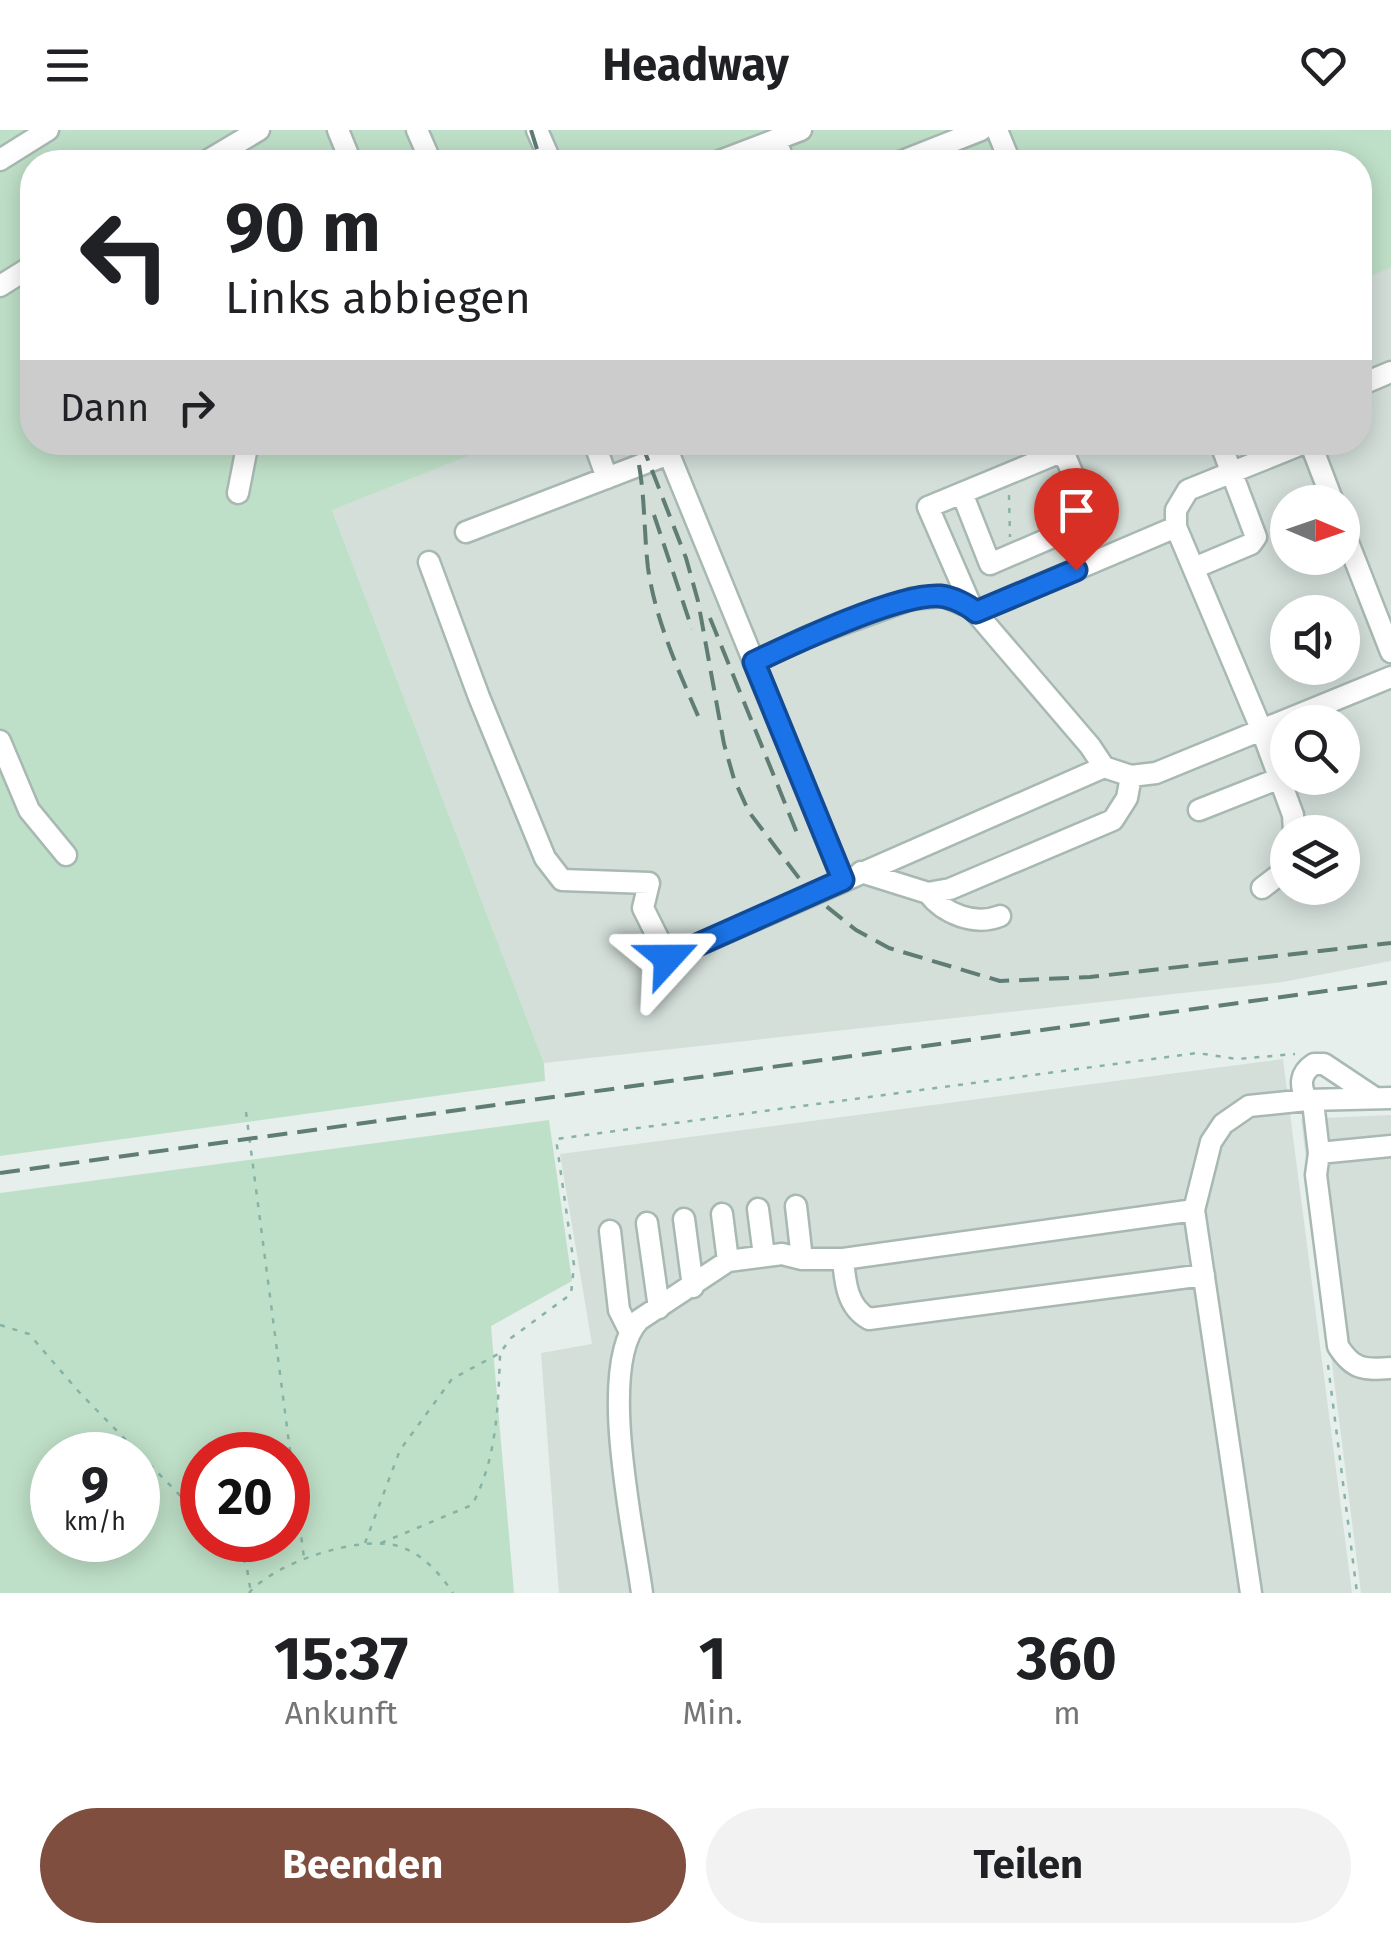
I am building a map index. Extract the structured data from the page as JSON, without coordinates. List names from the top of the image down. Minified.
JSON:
{"north":"right","page":{"header":"Headway","turn":["90 m","Links abbiegen"],"then":"Dann","speed":"9 km/h","limit":"20","eta":["15:37","Ankunft","1","Min.","360","m"],"buttons":["Beenden","Teilen"]}}
